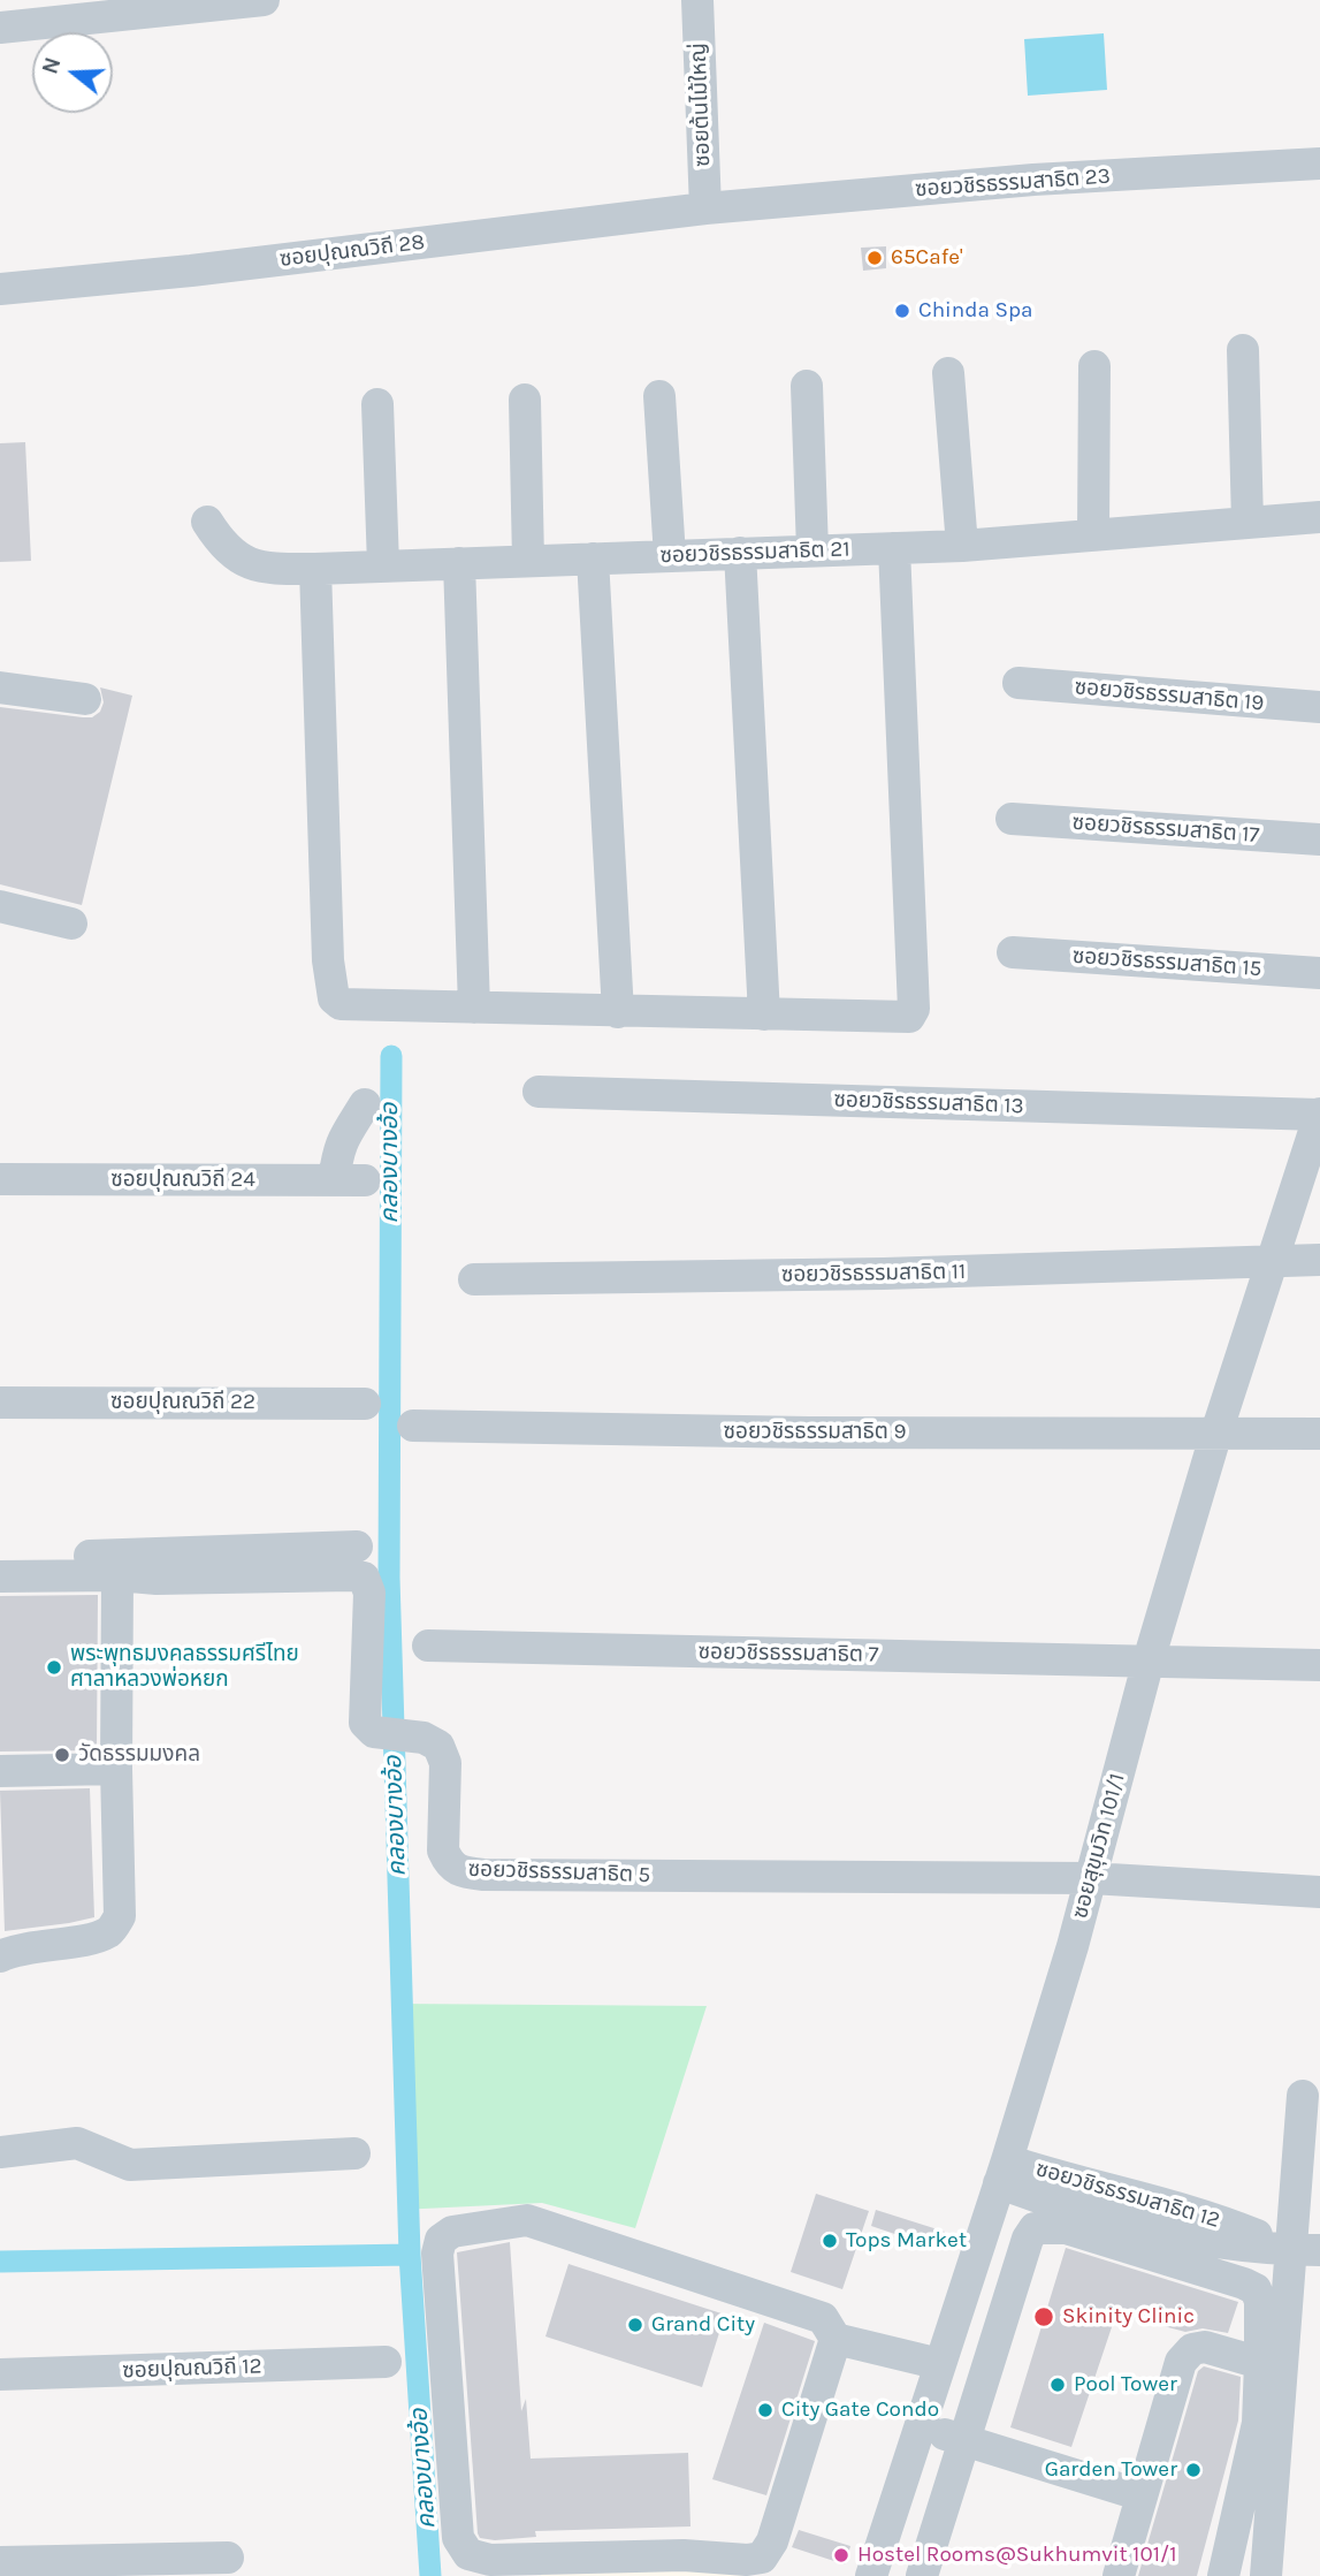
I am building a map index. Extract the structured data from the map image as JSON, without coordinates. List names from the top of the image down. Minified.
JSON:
{"streets":{"street":["ซอยต้นไม้ใหญ่","ซอยวชิรธรรมสาธิต 23","ซอยปุณณวิถี 28","ซอยวชิรธรรมสาธิต 21","ซอยวชิรธรรมสาธิต 19","ซอยวชิรธรรมสาธิต 17","ซอยวชิรธรรมสาธิต 15","ซอยวชิรธรรมสาธิต 13","ซอยปุณณวิถี 24","ซอยวชิรธรรมสาธิต 11","ซอยปุณณวิถี 22","ซอยวชิรธรรมสาธิต 9","ซอยวชิรธรรมสาธิต 7","ซอยสุขุมวิท 101/1","ซอยวชิรธรรมสาธิต 5","ซอยวชิรธรรมสาธิต 12","ซอยปุณณวิถี 12"]},"crossings":[["ซอยต้นไม้ใหญ่","ซอยวชิรธรรมสาธิต 23"],["ซอยต้นไม้ใหญ่","ซอยปุณณวิถี 28"],["ซอยวชิรธรรมสาธิต 23","ซอยปุณณวิถี 28"],["ซอยวชิรธรรมสาธิต 13","ซอยสุขุมวิท 101/1"],["ซอยวชิรธรรมสาธิต 11","ซอยสุขุมวิท 101/1"],["ซอยวชิรธรรมสาธิต 9","ซอยสุขุมวิท 101/1"],["ซอยวชิรธรรมสาธิต 7","ซอยสุขุมวิท 101/1"],["ซอยสุขุมวิท 101/1","ซอยวชิรธรรมสาธิต 5"],["ซอยสุขุมวิท 101/1","ซอยวชิรธรรมสาธิต 12"]],"water":["คลองบางอ้อ"],"places":["65Cafe'","Chinda Spa","พระพุทธมงคลธรรมศรีไทย ศาลาหลวงพ่อหยก","วัดธรรมมงคล","Tops Market","Skinity Clinic","Grand City","Pool Tower","City Gate Condo","Garden Tower","Hostel Rooms@Sukhumvit 101/1"],"north":"left"}
